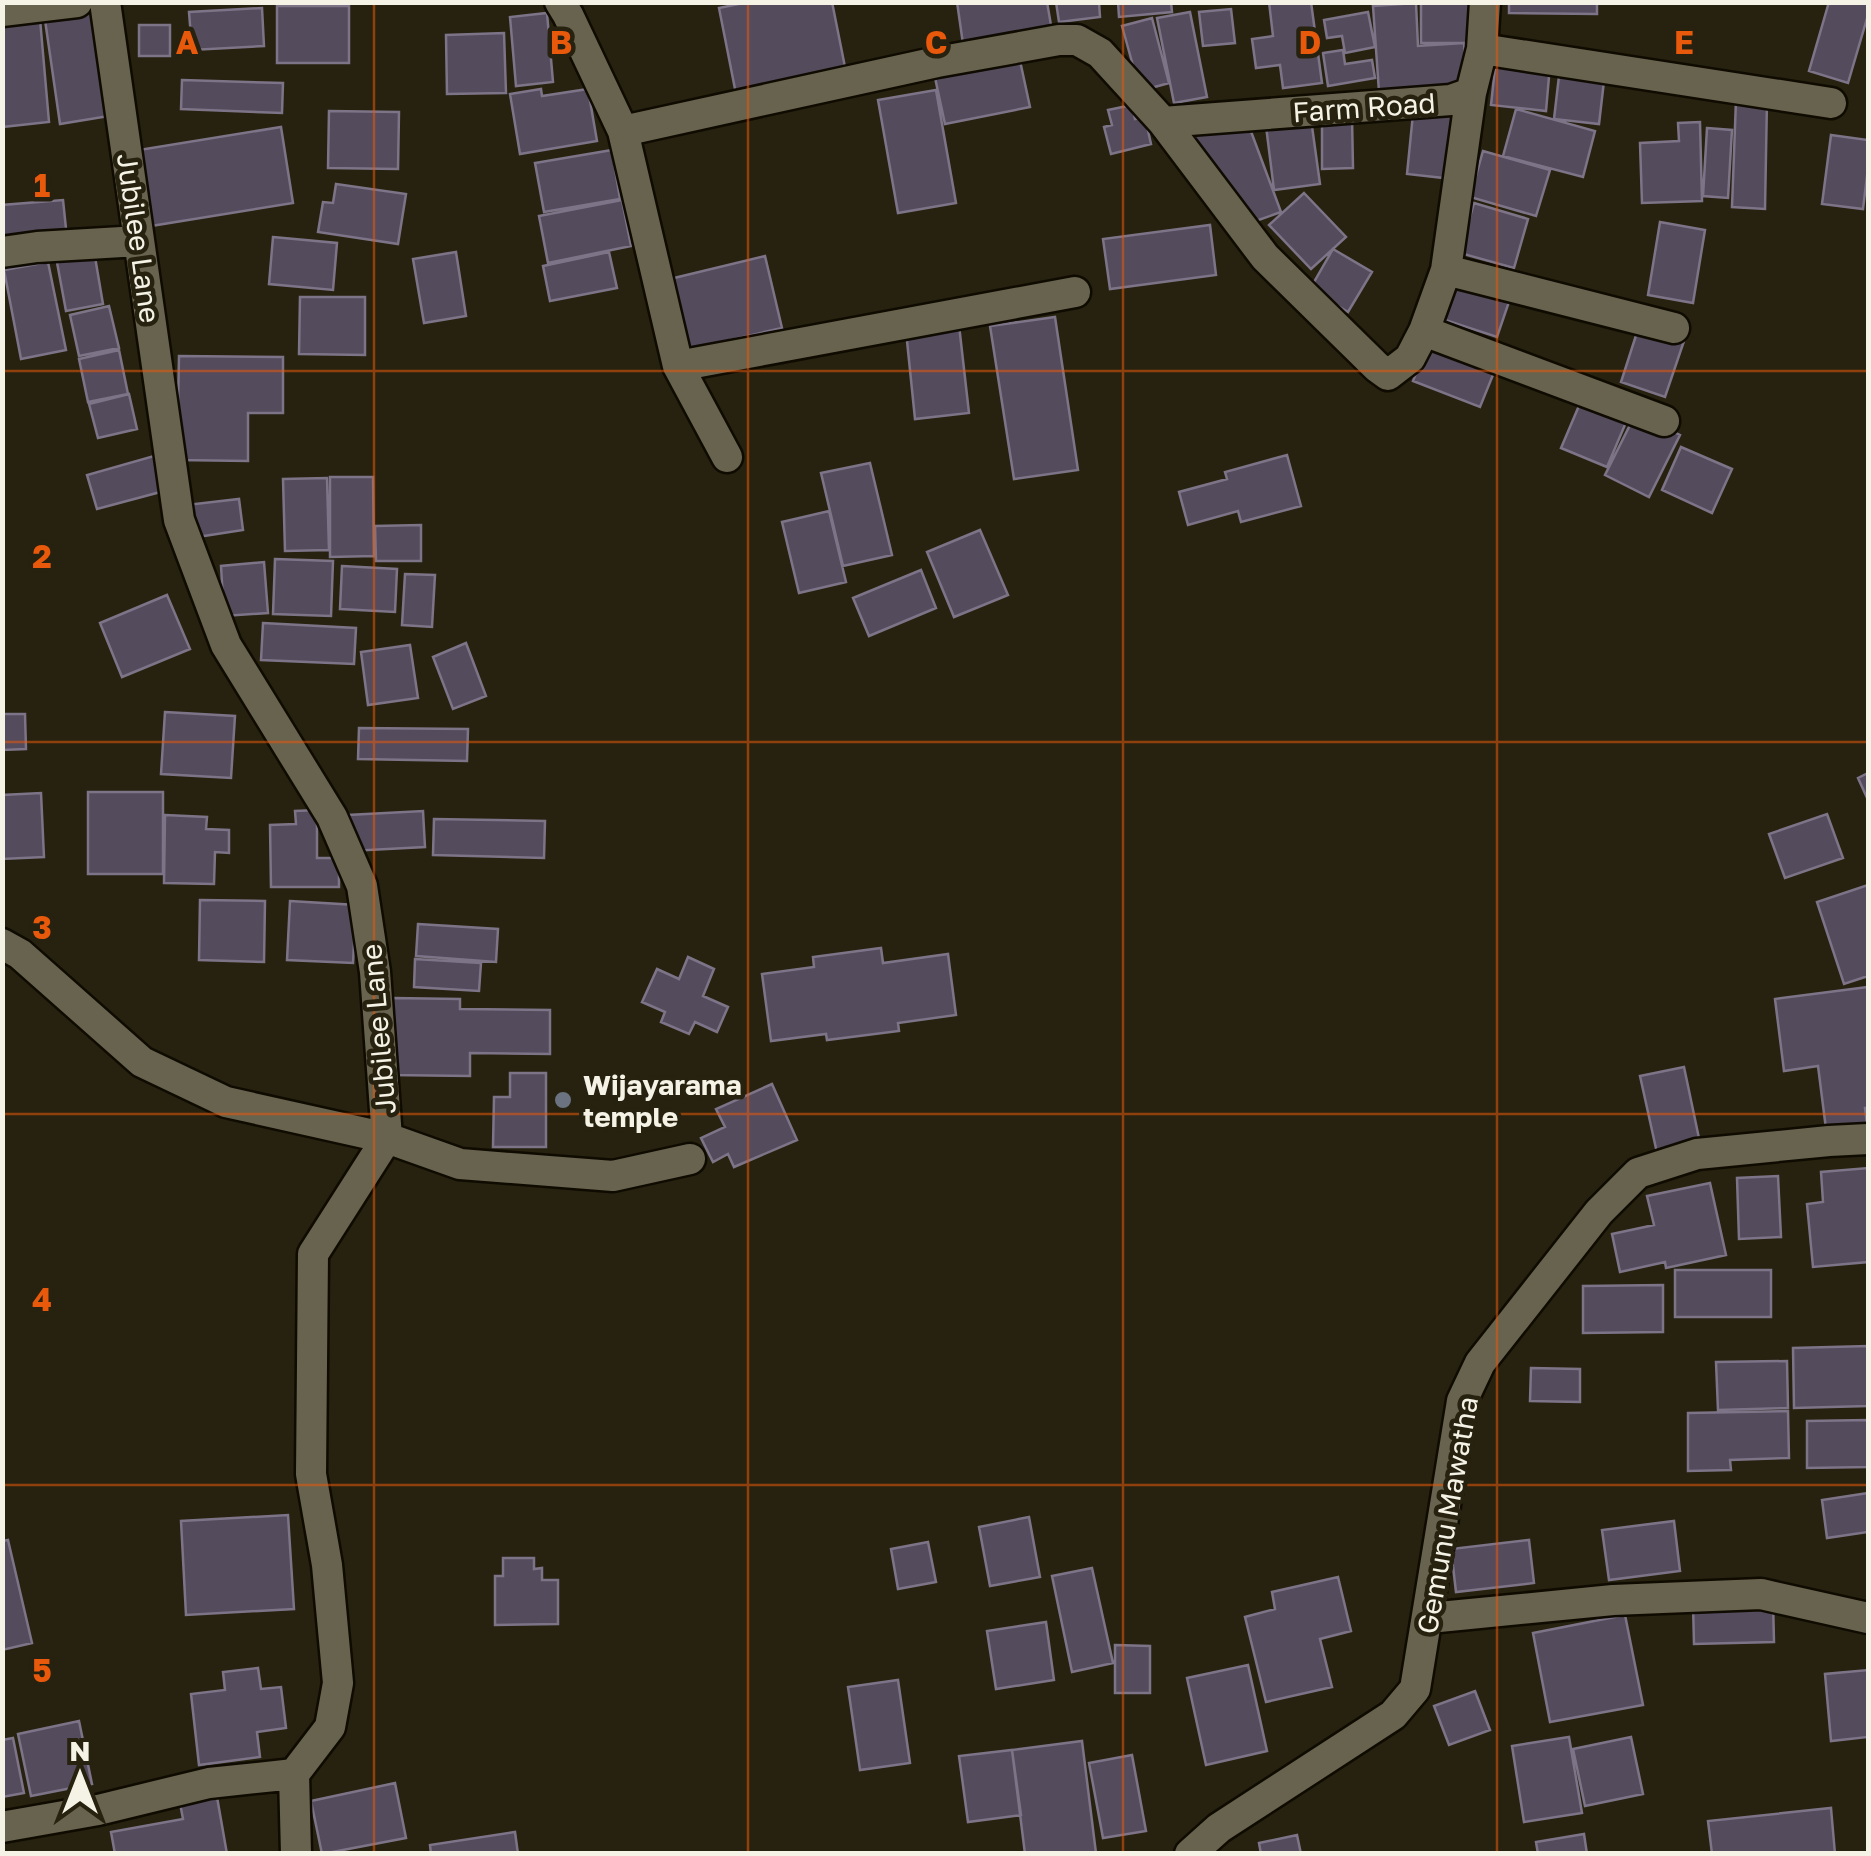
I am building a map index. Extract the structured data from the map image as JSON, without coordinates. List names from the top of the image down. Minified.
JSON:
{"streets":{"street":["Farm Road","Jubilee Lane","Gemunu Mawatha"]},"places":["Wijayarama temple"],"north":"top","grid":{"columns":["A","B","C","D","E"],"rows":["1","2","3","4","5"]}}
